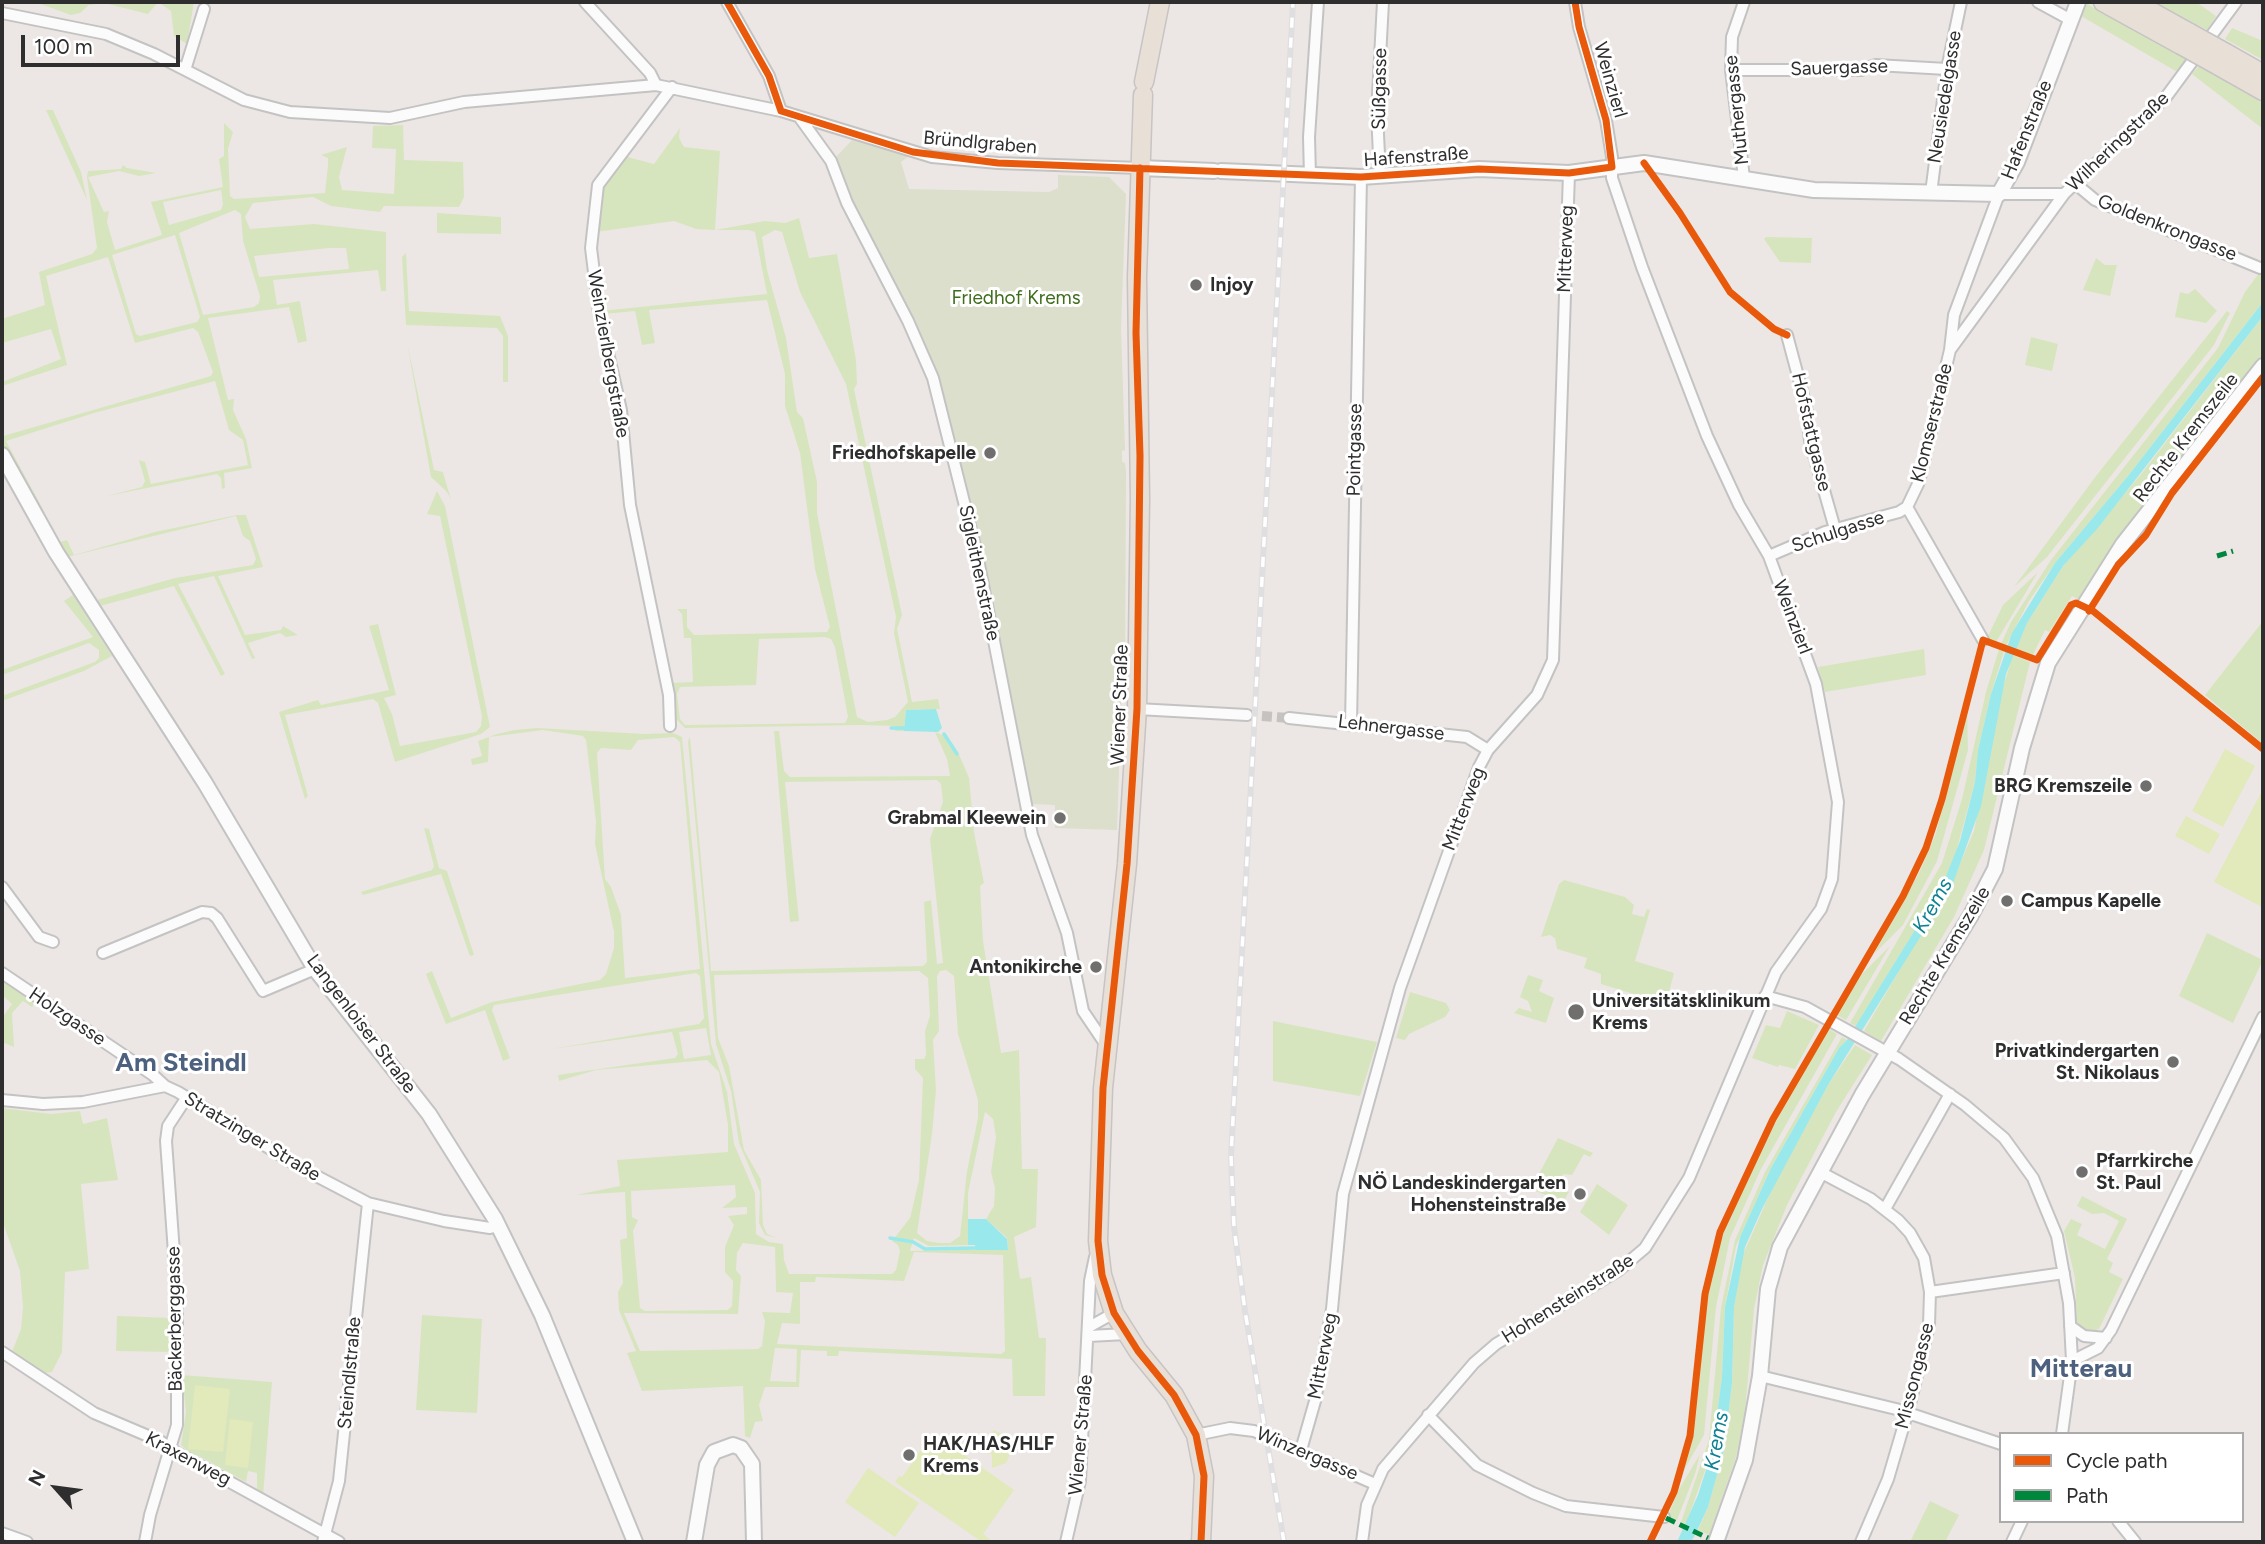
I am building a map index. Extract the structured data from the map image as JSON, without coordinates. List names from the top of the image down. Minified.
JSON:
{"streets":{"main road":["Wiener Straße"],"street":["Sauergasse","Weinzierl","Süßgasse","Neusiedelgasse","Muthergasse","Hafenstraße","Wilheringstraße","Bründlgraben","Goldenkrongasse","Mitterweg","Weinzierlbergstraße","Klomserstraße","Hofstattgasse","Rechte Kremszeile","Pointgasse","Schulgasse","Sigleithenstraße","Lehnergasse","Holzgasse","Langenloiser Straße","Stratzinger Straße","Hohensteinstraße","Bäckerberggasse","Steindlstraße","Missongasse","Winzergasse","Kraxenweg"]},"crossings":[["Sauergasse","Neusiedelgasse"],["Sauergasse","Muthergasse"],["Weinzierl","Hafenstraße"],["Weinzierl","Schulgasse"],["Weinzierl","Hohensteinstraße"],["Süßgasse","Hafenstraße"],["Neusiedelgasse","Hafenstraße"],["Muthergasse","Hafenstraße"],["Hafenstraße","Bründlgraben"],["Hafenstraße","Mitterweg"],["Hafenstraße","Klomserstraße"],["Hafenstraße","Pointgasse"],["Hafenstraße","Wiener Straße"],["Wilheringstraße","Goldenkrongasse"],["Wilheringstraße","Klomserstraße"],["Bründlgraben","Weinzierlbergstraße"],["Bründlgraben","Sigleithenstraße"],["Bründlgraben","Wiener Straße"],["Mitterweg","Lehnergasse"],["Mitterweg","Winzergasse"],["Klomserstraße","Schulgasse"],["Hofstattgasse","Schulgasse"],["Rechte Kremszeile","Missongasse"],["Pointgasse","Lehnergasse"],["Sigleithenstraße","Wiener Straße"],["Holzgasse","Stratzinger Straße"],["Langenloiser Straße","Stratzinger Straße"],["Stratzinger Straße","Bäckerberggasse"],["Stratzinger Straße","Steindlstraße"],["Hohensteinstraße","Winzergasse"],["Bäckerberggasse","Kraxenweg"],["Steindlstraße","Kraxenweg"]],"districts":["Am Steindl","Mitterau"],"water":["Krems"],"parks":["Friedhof Krems"],"places":["Injoy","Friedhofskapelle","BRG Kremszeile","Grabmal Kleewein","Campus Kapelle","Antonikirche","Universitätsklinikum Krems","Privatkindergarten St. Nikolaus","Pfarrkirche St. Paul","NÖ Landeskindergarten Hohensteinstraße","HAK/HAS/HLF Krems"],"legend":["Cycle path","Path"],"scale_bar":"100 m","north":"top left"}
